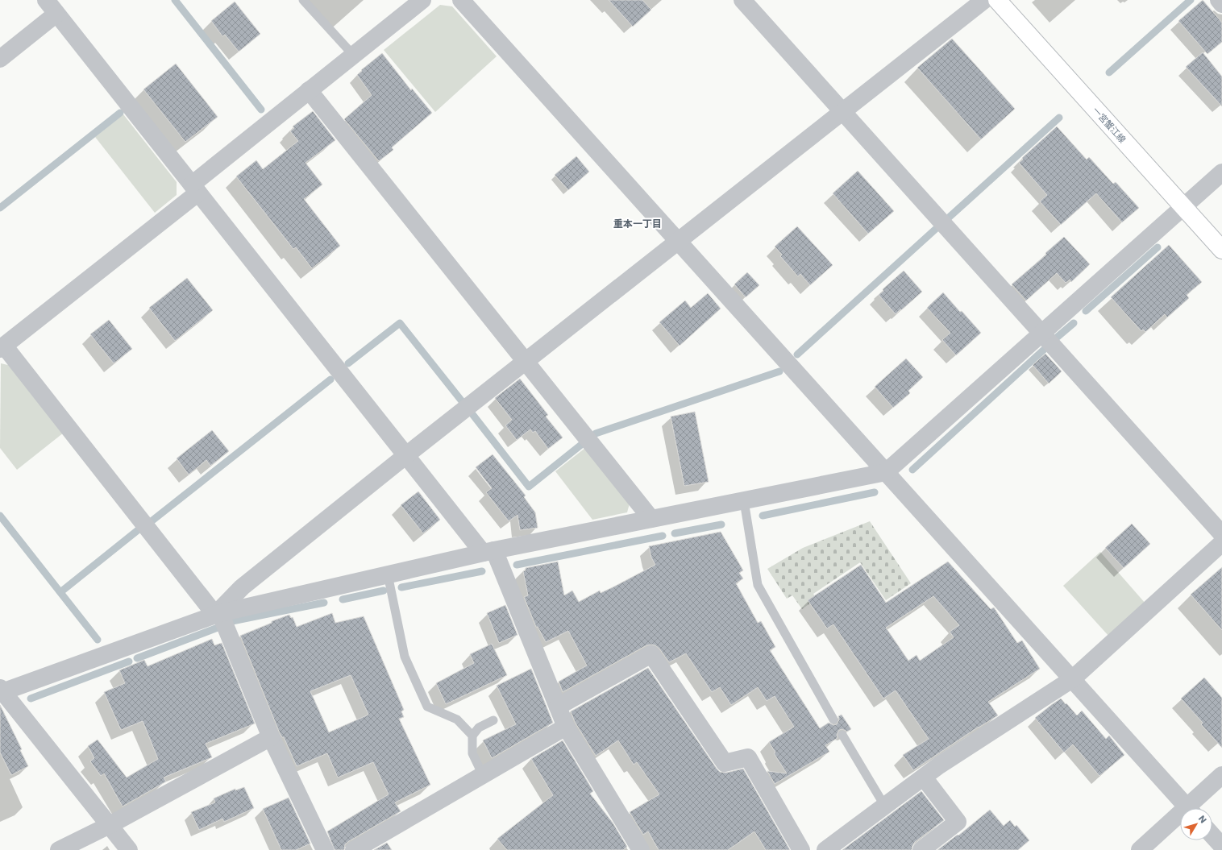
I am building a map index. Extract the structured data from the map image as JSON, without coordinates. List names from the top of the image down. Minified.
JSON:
{"streets":{"main road":["一宮蟹江線"]},"districts":["重本一丁目"],"north":"top right"}
